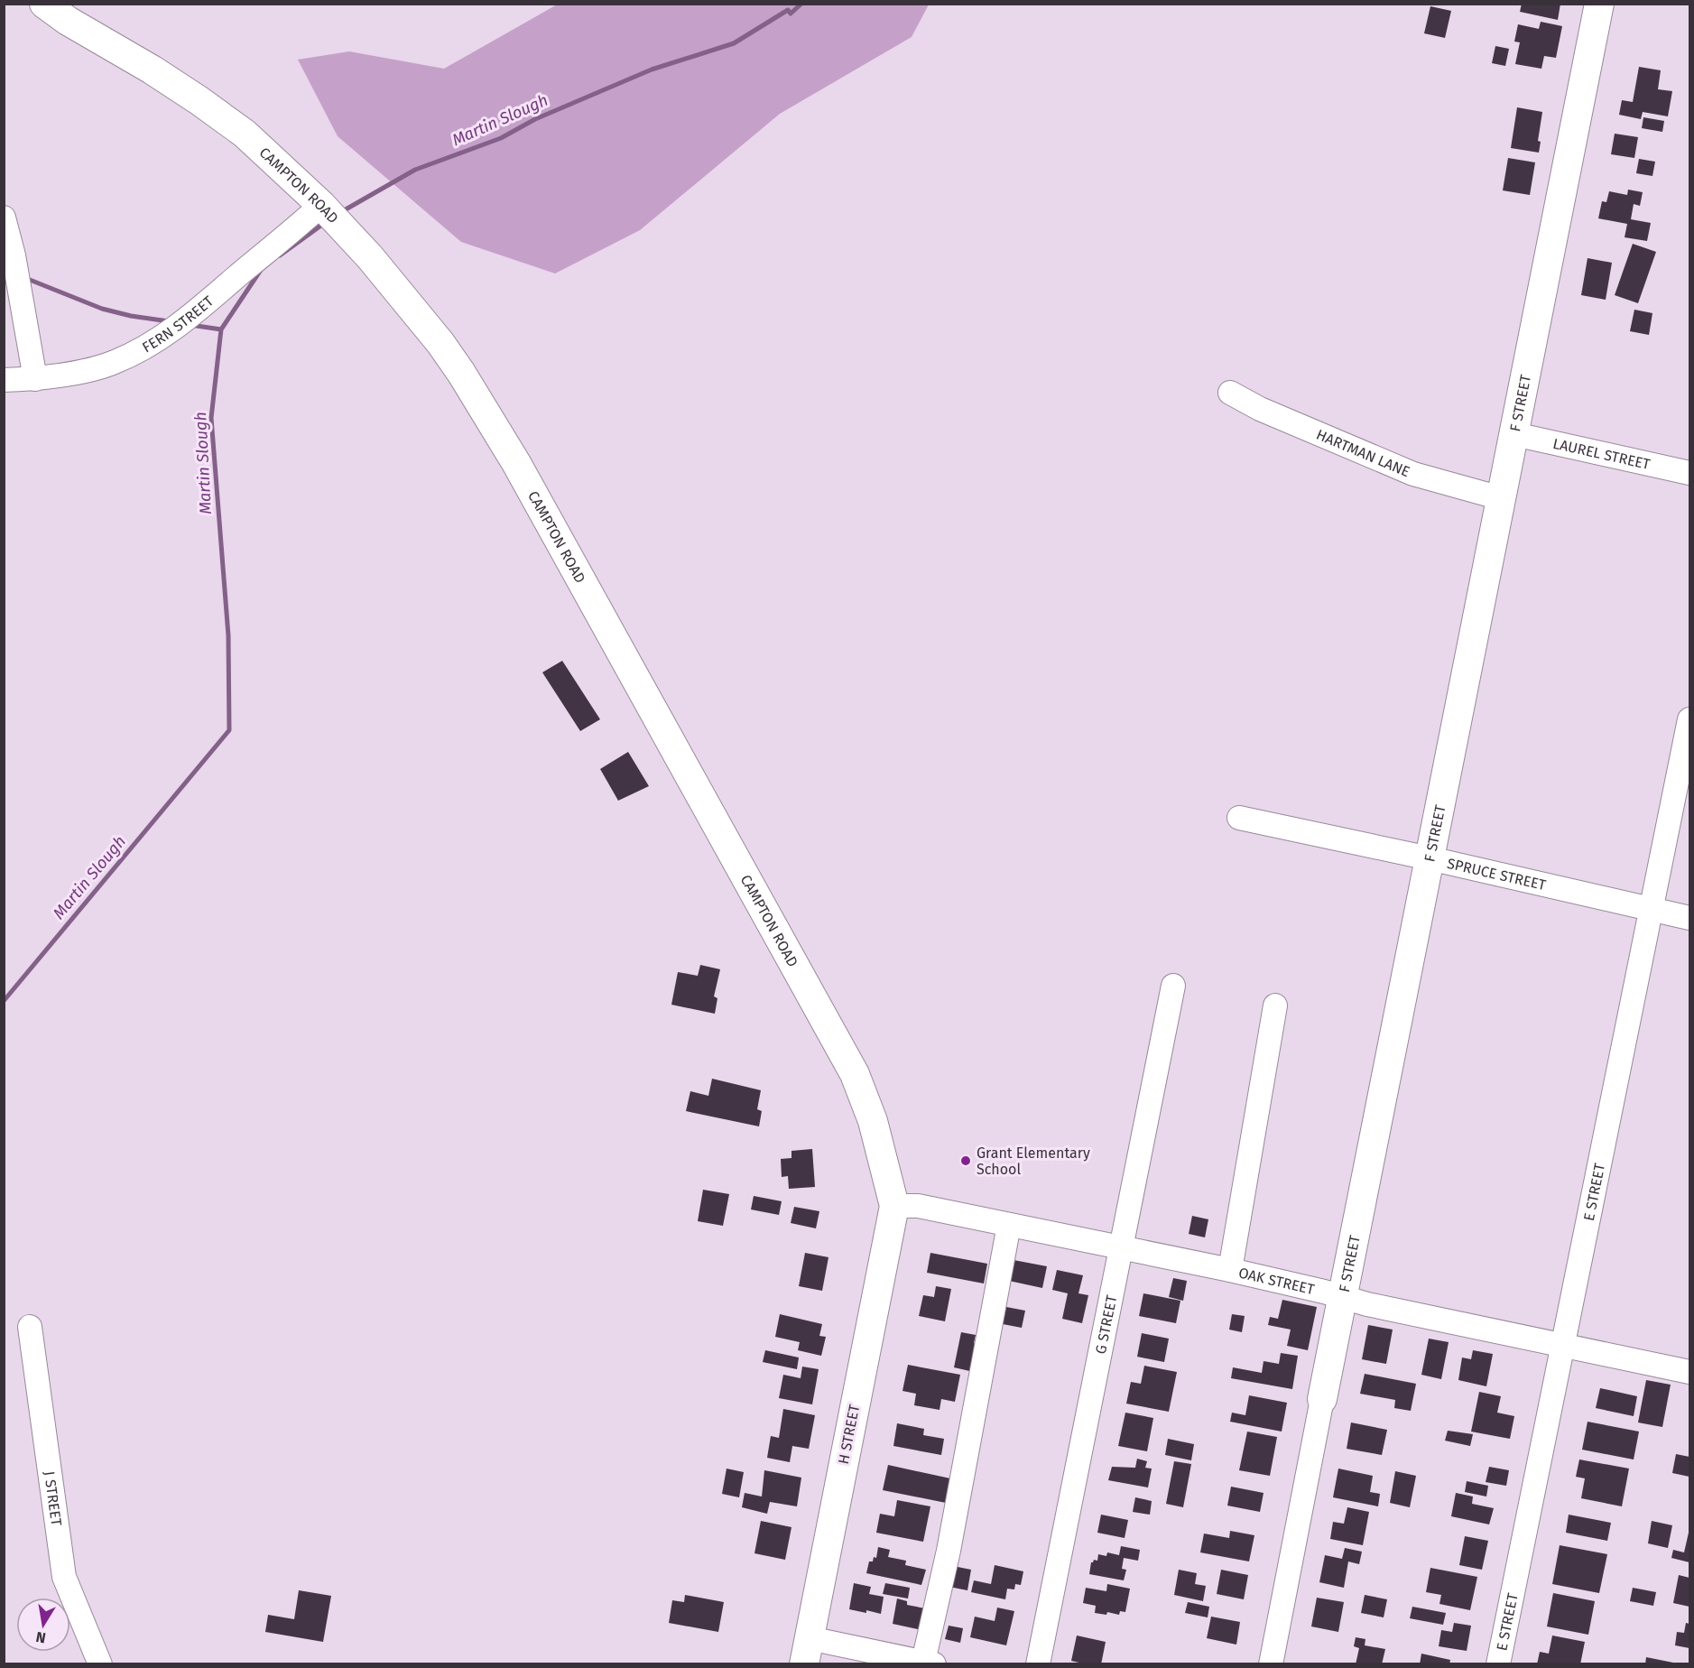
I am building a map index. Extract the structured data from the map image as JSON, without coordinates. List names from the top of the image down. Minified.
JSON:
{"streets":{"main road":["CAMPTON ROAD","F STREET","H STREET"],"street":["FERN STREET","HARTMAN LANE","LAUREL STREET","SPRUCE STREET","E STREET","OAK STREET","G STREET","J STREET"]},"crossings":[["CAMPTON ROAD","FERN STREET"],["CAMPTON ROAD","OAK STREET"],["CAMPTON ROAD","H STREET"],["F STREET","HARTMAN LANE"],["F STREET","LAUREL STREET"],["F STREET","SPRUCE STREET"],["F STREET","OAK STREET"],["SPRUCE STREET","E STREET"],["E STREET","OAK STREET"],["OAK STREET","G STREET"],["OAK STREET","H STREET"]],"water":["Martin Slough"],"places":["Grant Elementary School"],"north":"bottom"}
